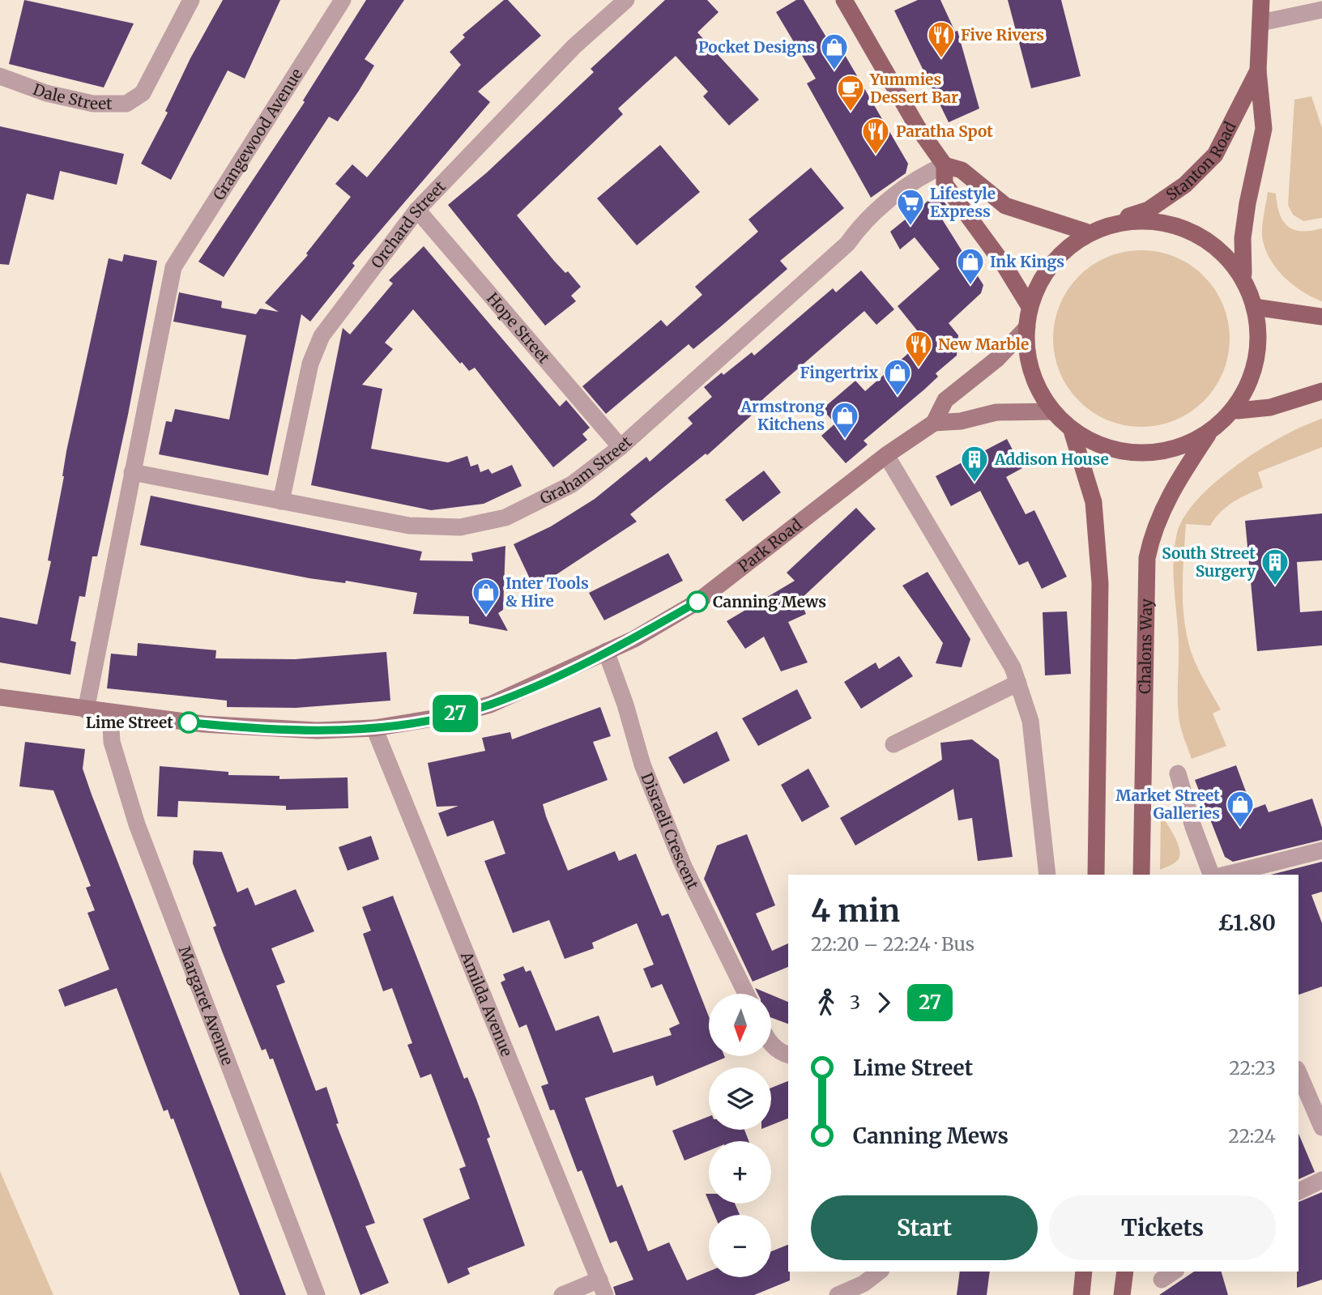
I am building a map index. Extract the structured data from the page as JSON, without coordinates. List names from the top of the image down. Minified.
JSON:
{"streets":{"main road":["Stanton Road","Chalons Way"],"street":["Dale Street","Grangewood Avenue","Orchard Street","Hope Street","Graham Street","Park Road","Disraeli Crescent","Amilda Avenue","Margaret Avenue"]},"crossings":[["Grangewood Avenue","Graham Street"],["Orchard Street","Hope Street"],["Orchard Street","Graham Street"],["Hope Street","Graham Street"],["Park Road","Disraeli Crescent"],["Park Road","Amilda Avenue"],["Park Road","Margaret Avenue"]],"places":{"restaurant":["Five Rivers","Paratha Spot","New Marble"],"shop":["Pocket Designs","Ink Kings","Fingertrix","Armstrong Kitchens","Inter Tools & Hire","Market Street Galleries"],"cafe":["Yummies Dessert Bar"],"supermarket":["Lifestyle Express"],"building":["Addison House","South Street Surgery"],"other":["Canning Mews","Lime Street"]},"lines":["bus line 27"],"north":"bottom","page":{"on_map":"27","heading":["4 min","22:20 – 22:24 · Bus","£1.80"],"legs":["3","27"],"map_buttons":["+","−"],"list":[{"name":"Lime Street","value":"22:23"},{"name":"Canning Mews","value":"22:24"}],"buttons":["Start","Tickets"]}}
